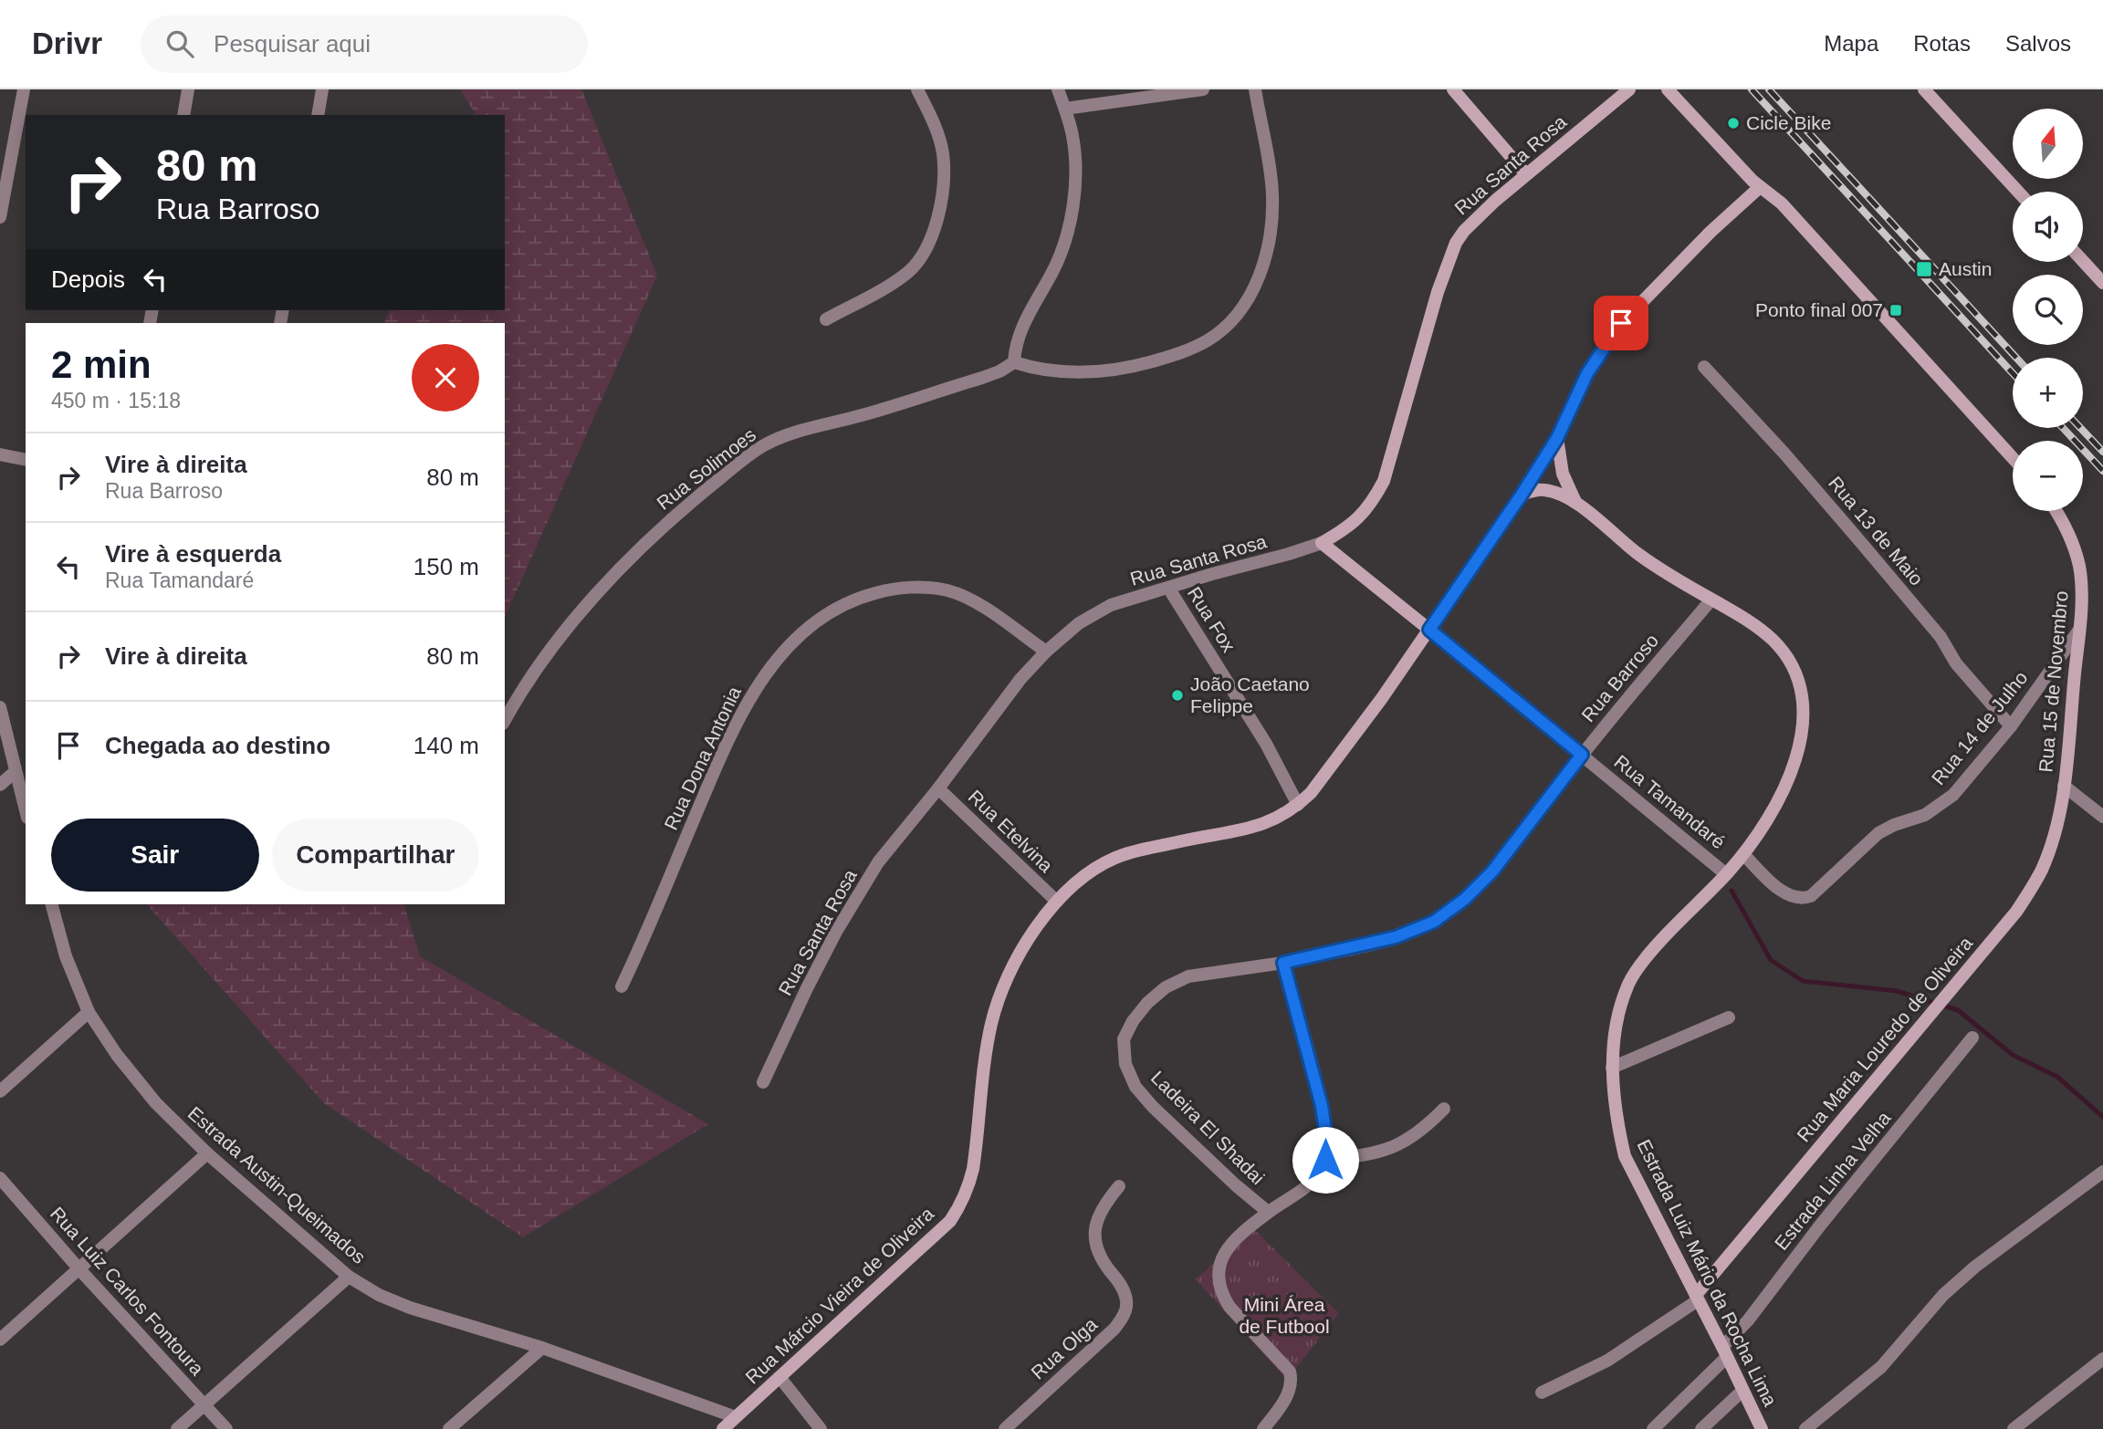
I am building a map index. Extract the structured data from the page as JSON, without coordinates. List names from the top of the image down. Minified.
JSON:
{"streets":{"main road":["Rua Santa Rosa","Rua 15 de Novembro","Rua Tamandaré","Rua Maria Louredo de Oliveira","Estrada Luiz Mário da Rocha Lima","Rua Márcio Vieira de Oliveira"],"street":["Rua Solimoes","Rua 13 de Maio","Rua Fox","Rua Barroso","Rua 14 de Julho","Rua Dona Antonia","Rua Etelvina","Ladeira El Shadai","Estrada Linha Velha","Estrada Austin-Queimados","Rua Luiz Carlos Fontoura","Rua Olga"]},"crossings":[["Rua Santa Rosa","Rua Fox"],["Rua Santa Rosa","Rua Dona Antonia"],["Rua Santa Rosa","Rua Tamandaré"],["Rua Santa Rosa","Rua Etelvina"],["Rua 13 de Maio","Rua 14 de Julho"],["Rua Fox","Rua Márcio Vieira de Oliveira"],["Rua Barroso","Rua Tamandaré"],["Rua Barroso","Ladeira El Shadai"],["Rua Barroso","Estrada Luiz Mário da Rocha Lima"],["Rua 15 de Novembro","Rua 14 de Julho"],["Rua 15 de Novembro","Rua Maria Louredo de Oliveira"],["Rua 14 de Julho","Estrada Luiz Mário da Rocha Lima"],["Rua Tamandaré","Estrada Luiz Mário da Rocha Lima"],["Rua Tamandaré","Rua Márcio Vieira de Oliveira"],["Rua Etelvina","Rua Márcio Vieira de Oliveira"],["Rua Maria Louredo de Oliveira","Estrada Luiz Mário da Rocha Lima"],["Estrada Linha Velha","Estrada Luiz Mário da Rocha Lima"],["Estrada Austin-Queimados","Rua Márcio Vieira de Oliveira"],["Estrada Luiz Mário da Rocha Lima","Rua Márcio Vieira de Oliveira"]],"parks":["Mini Área de Futbool"],"places":{"other":["Cicle Bike","João Caetano Felippe"],"transit":["Austin","Ponto final 007"]},"north":"top","page":{"header":"Drivr","search":"Pesquisar aqui","nav":["Mapa","Rotas","Salvos"],"map_buttons":["+","−"],"turn":["80 m","Rua Barroso"],"then":"Depois","heading":["2 min","450 m · 15:18"],"list":[{"name":"Vire à direita","note":"Rua Barroso","value":"80 m"},{"name":"Vire à esquerda","note":"Rua Tamandaré","value":"150 m"},{"name":"Vire à direita","value":"80 m"},{"name":"Chegada ao destino","value":"140 m"}],"buttons":["Sair","Compartilhar"]}}
